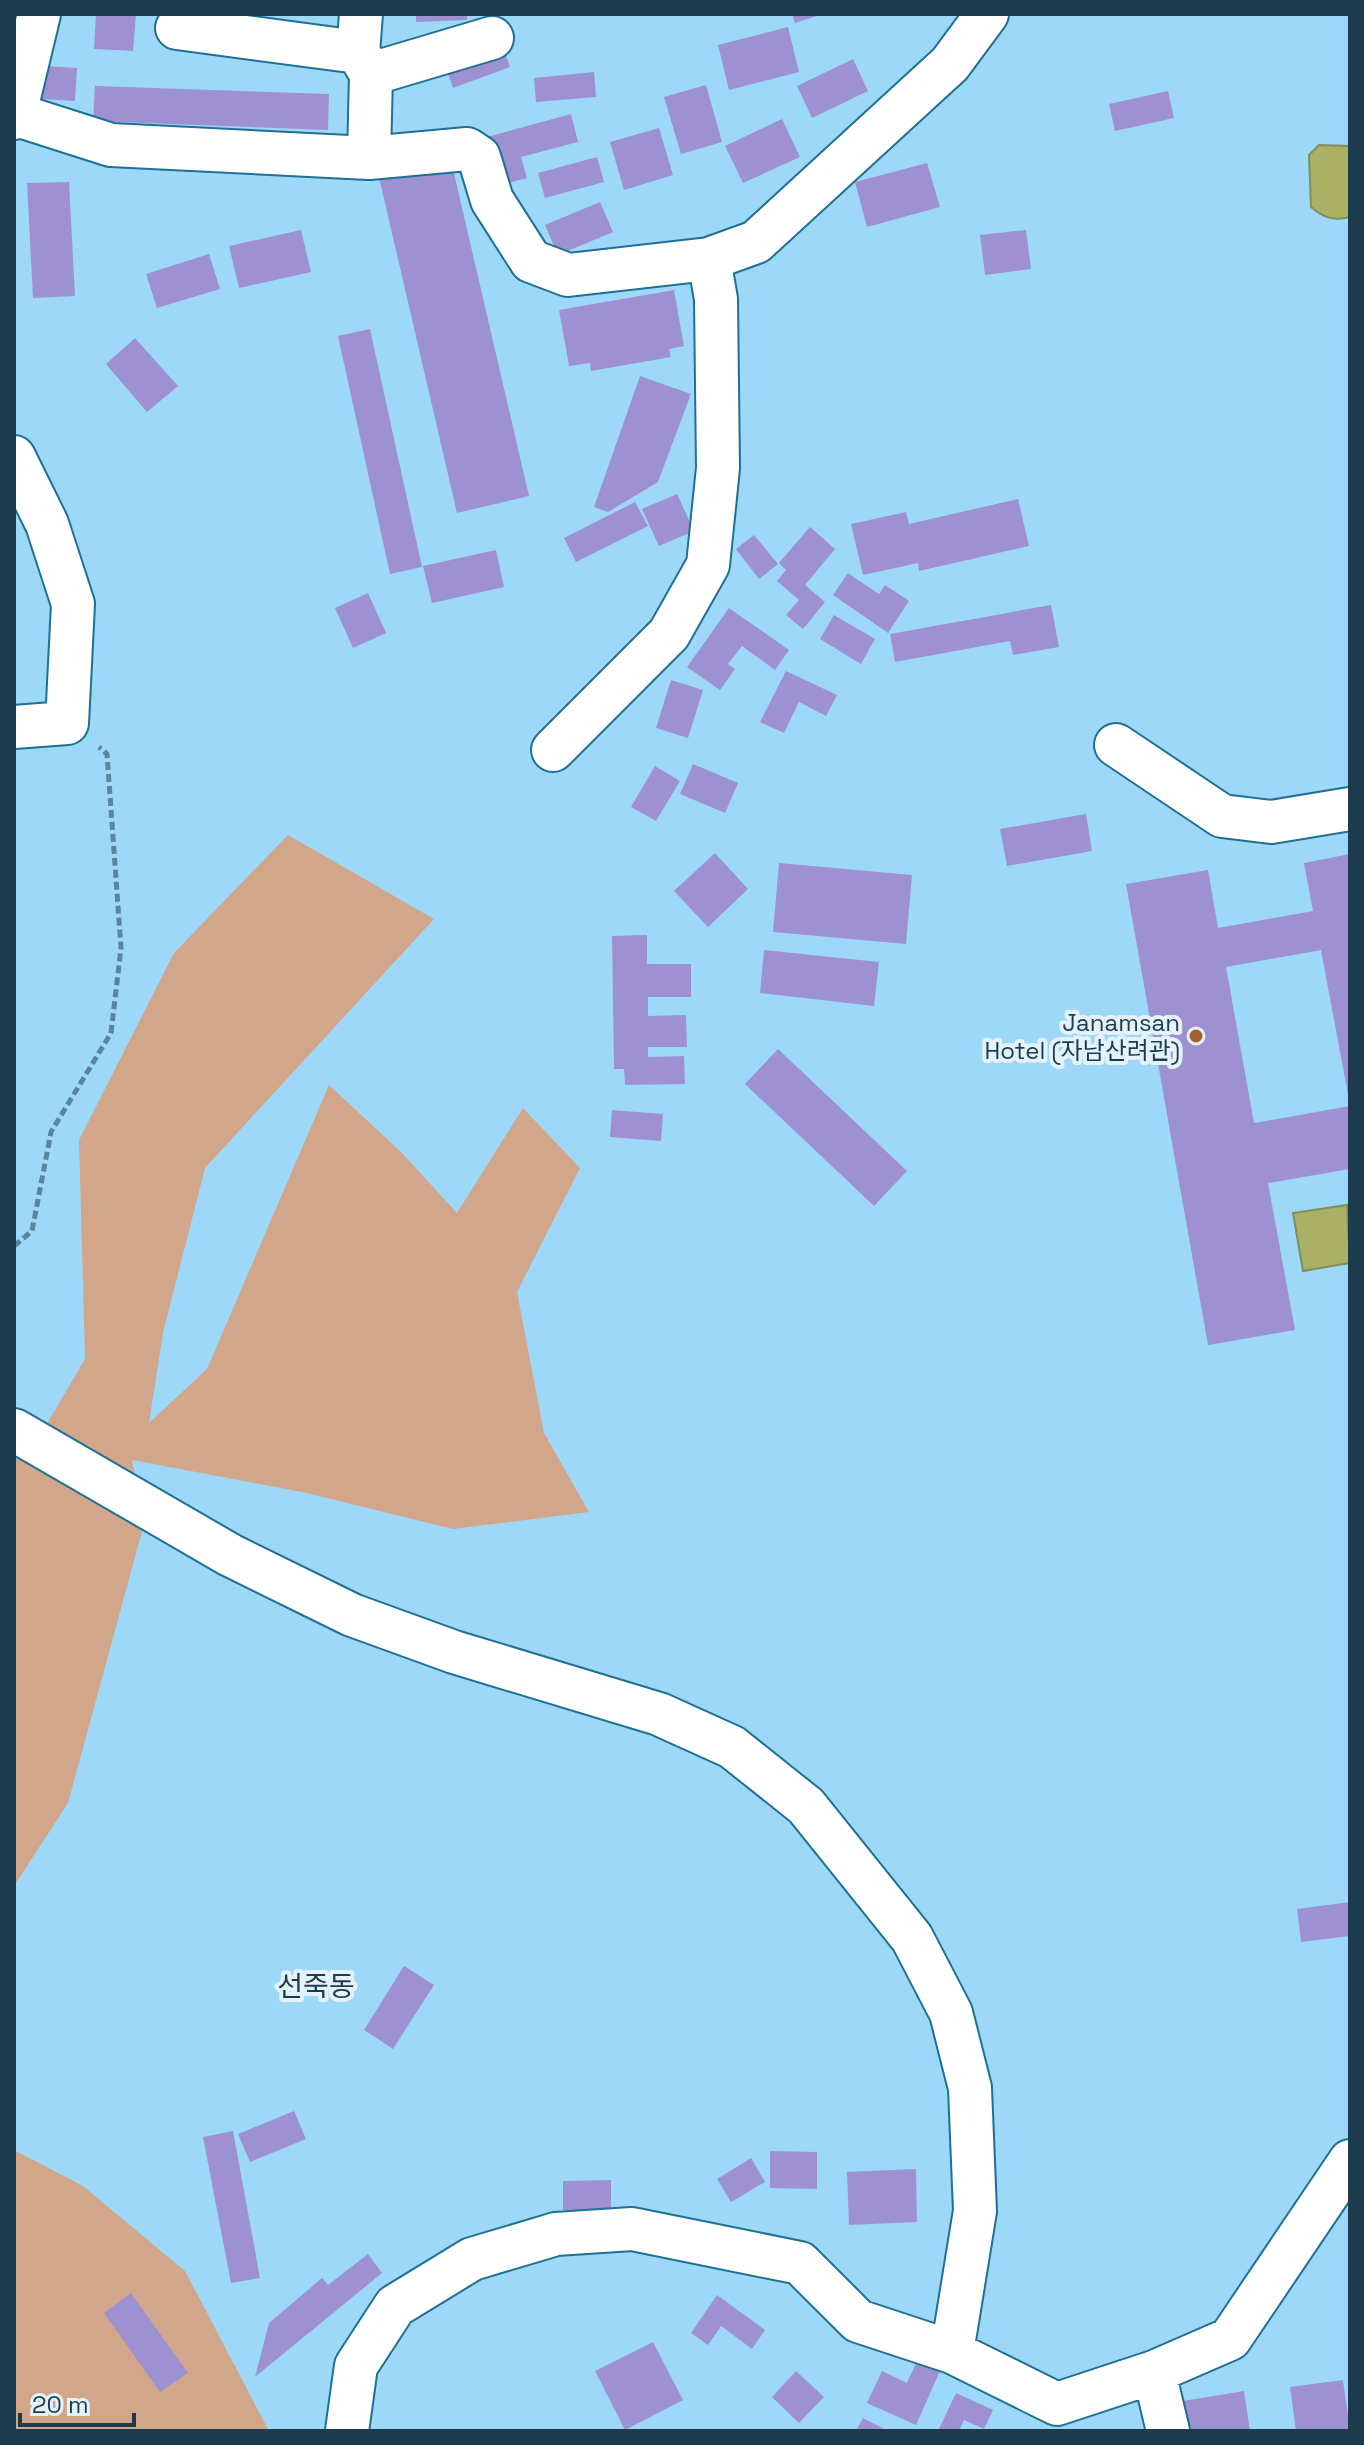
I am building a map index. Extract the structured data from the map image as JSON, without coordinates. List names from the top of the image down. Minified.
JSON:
{"districts":["선죽동"],"places":["Janamsan Hotel (자남산려관)"],"scale_bar":"20 m"}
